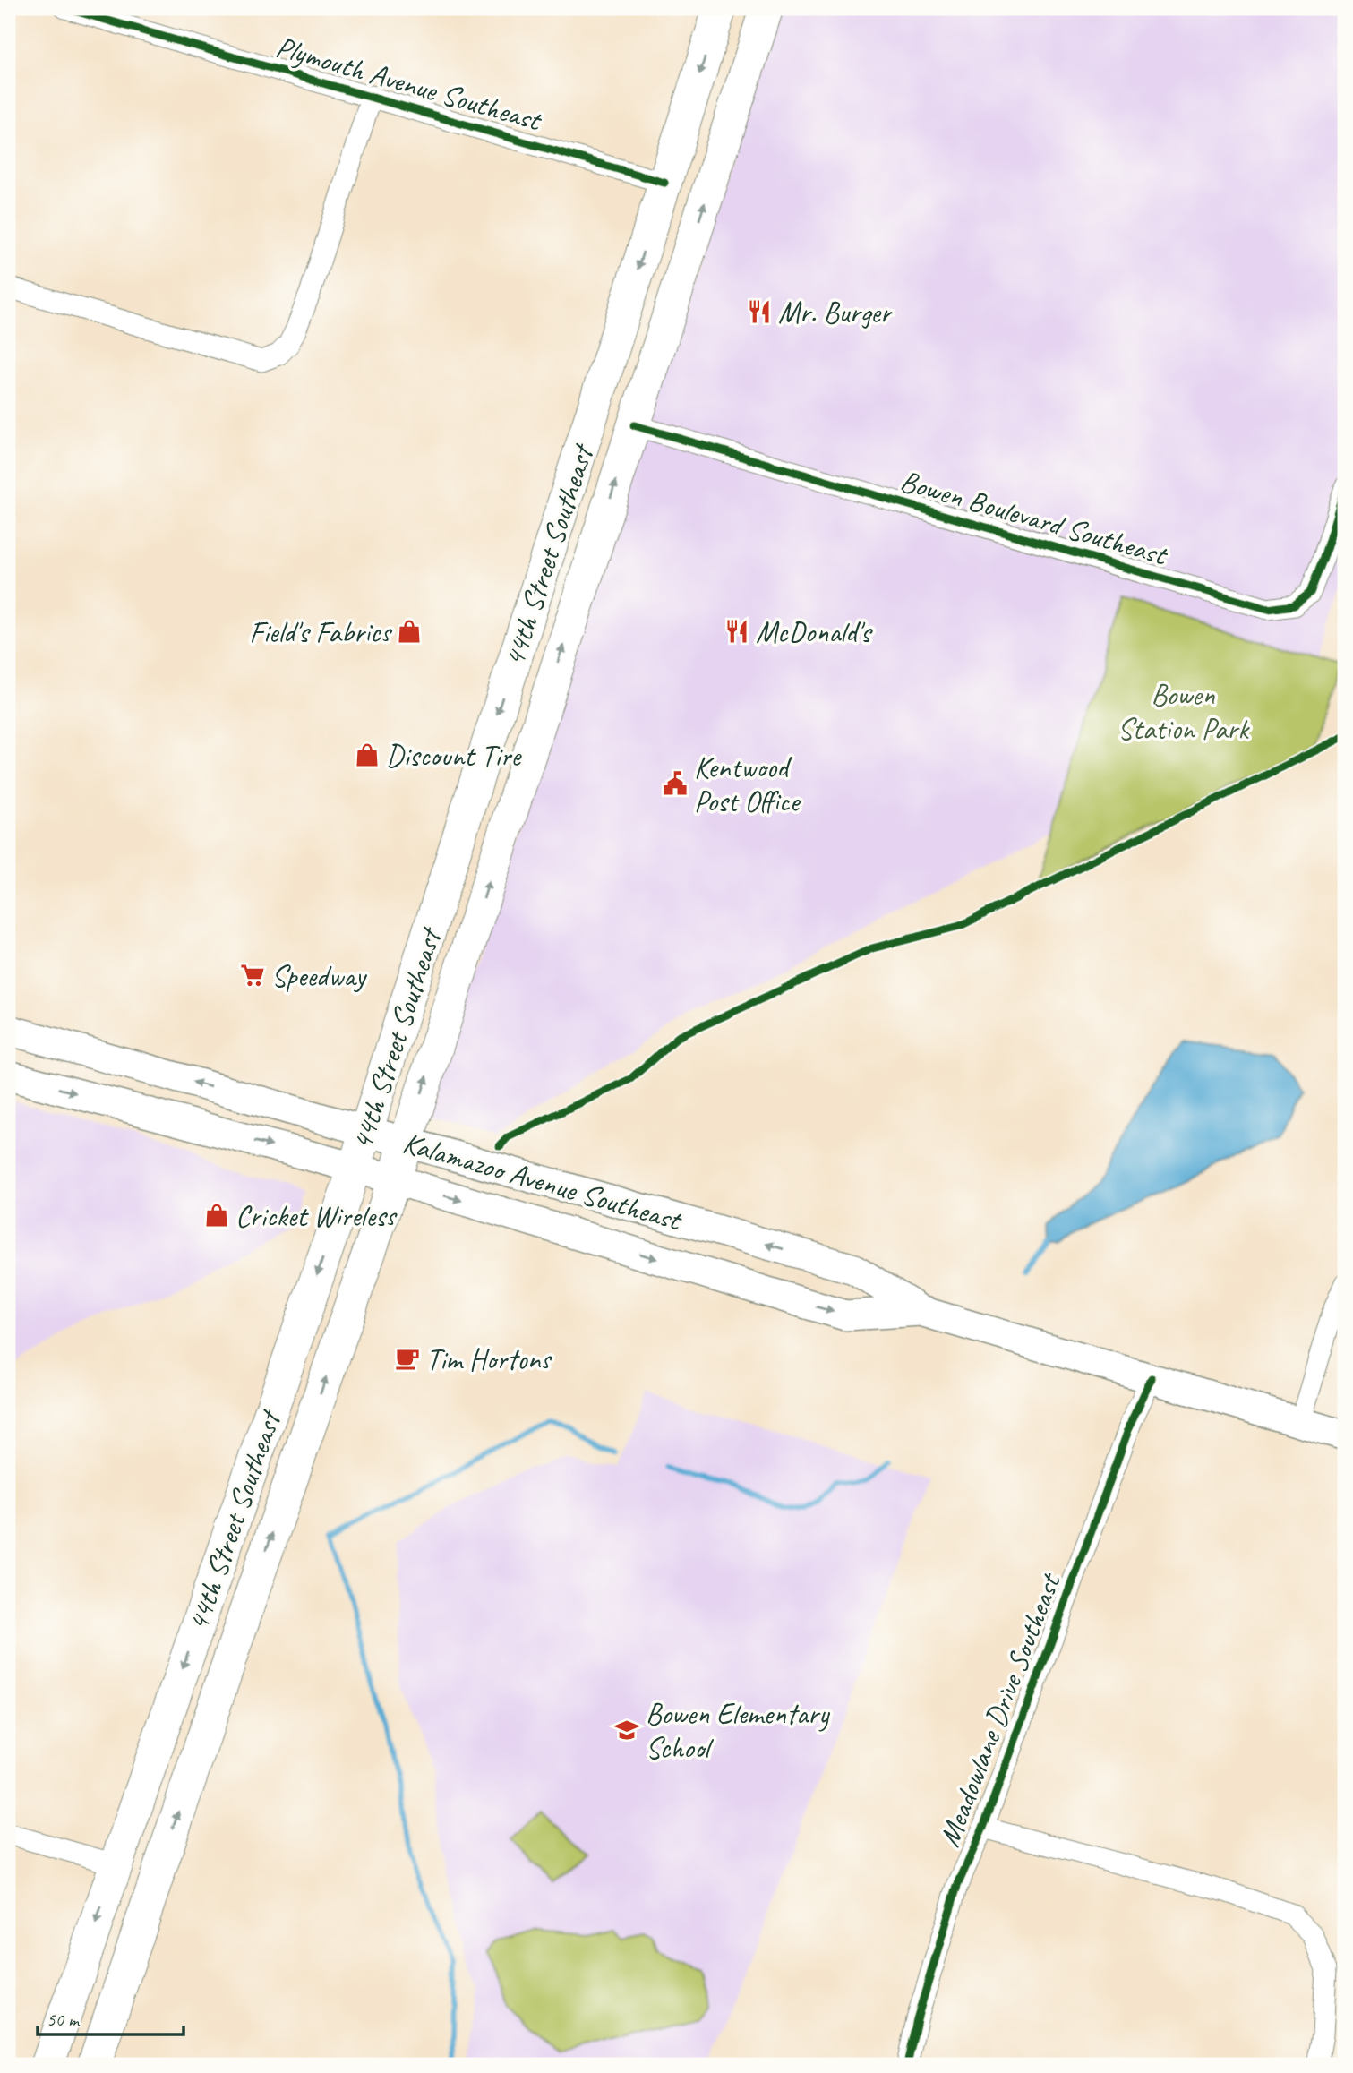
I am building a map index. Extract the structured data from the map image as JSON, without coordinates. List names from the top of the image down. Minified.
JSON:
{"streets":{"main road":["44th Street Southeast","Kalamazoo Avenue Southeast"],"street":["Plymouth Avenue Southeast","Bowen Boulevard Southeast","Meadowlane Drive Southeast"]},"crossings":[["Plymouth Avenue Southeast","44th Street Southeast"],["Bowen Boulevard Southeast","44th Street Southeast"],["44th Street Southeast","Kalamazoo Avenue Southeast"],["Kalamazoo Avenue Southeast","Meadowlane Drive Southeast"]],"parks":["Bowen Station Park"],"places":{"restaurant":["Mr. Burger","McDonald's"],"shop":["Field's Fabrics","Discount Tire","Cricket Wireless"],"public building":["Kentwood Post Office"],"supermarket":["Speedway"],"cafe":["Tim Hortons"],"school or university":["Bowen Elementary School"]},"scale_bar":"50 m"}
